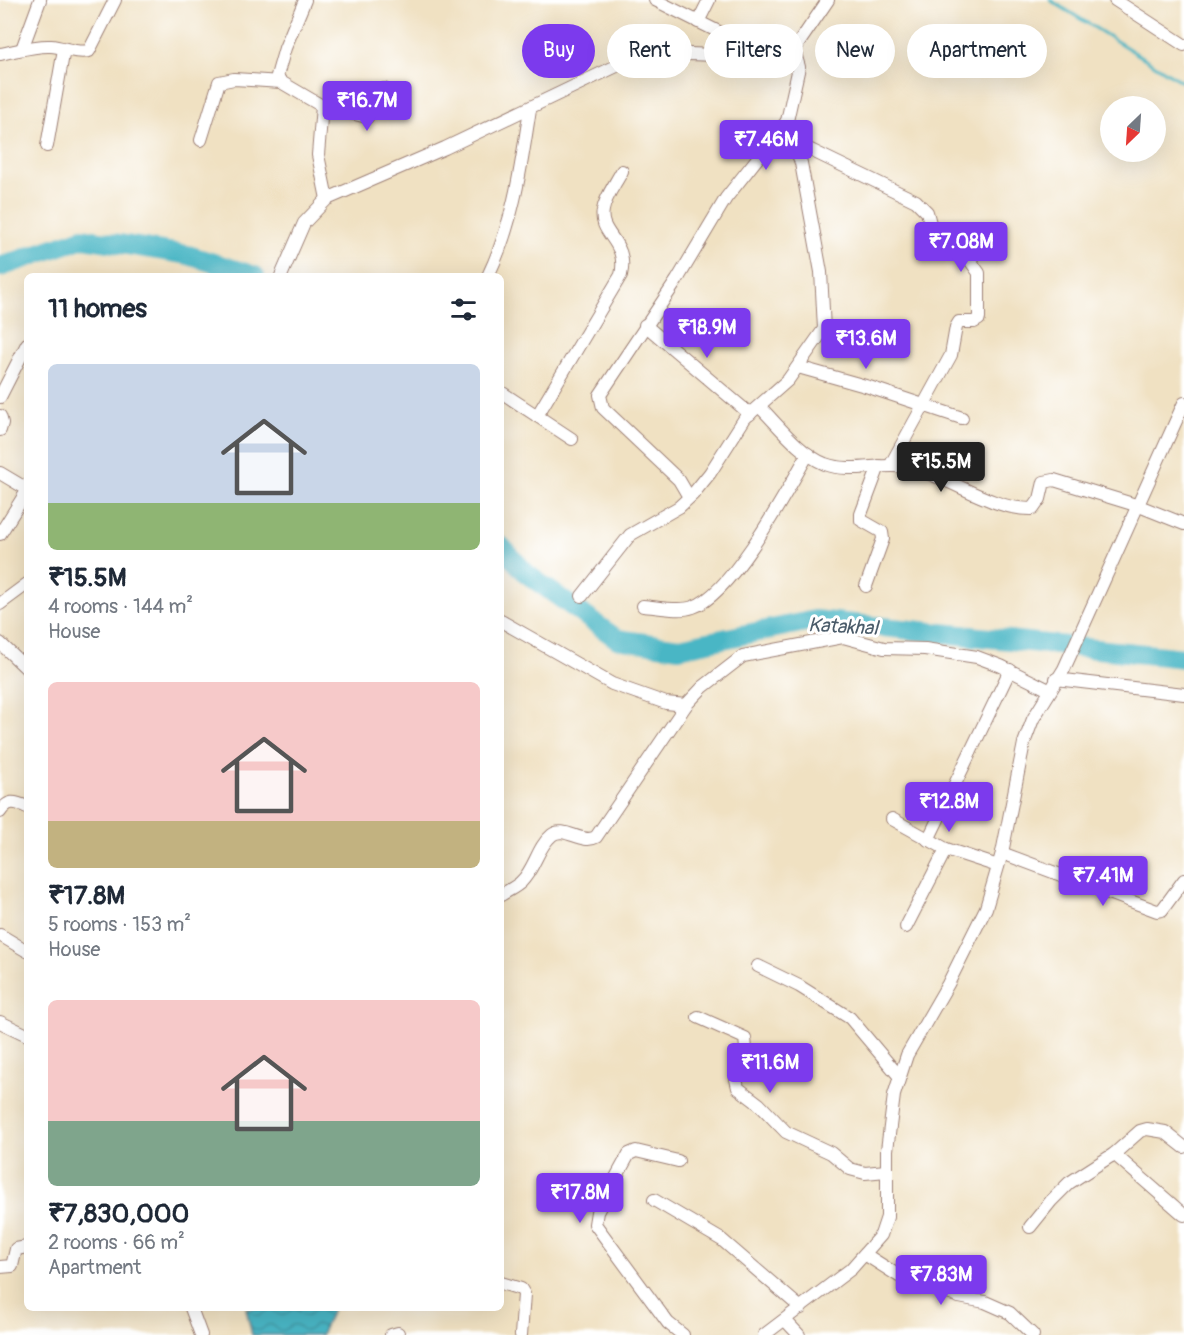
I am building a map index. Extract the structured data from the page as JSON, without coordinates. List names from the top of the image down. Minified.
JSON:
{"water":["Katakhal"],"north":"bottom left","page":{"chip":["Buy","Rent","Filters","New","Apartment"],"price":["₹16.7M","₹7.46M","₹7.08M","₹18.9M","₹13.6M","₹15.5M","₹12.8M","₹7.41M","₹11.6M","₹17.8M","₹7.83M"],"heading":"11 homes","list":[{"name":"₹15.5M","note":"4 rooms · 144 m² · House"},{"name":"₹17.8M","note":"5 rooms · 153 m² · House"},{"name":"₹7,830,000","note":"2 rooms · 66 m² · Apartment"}]}}
